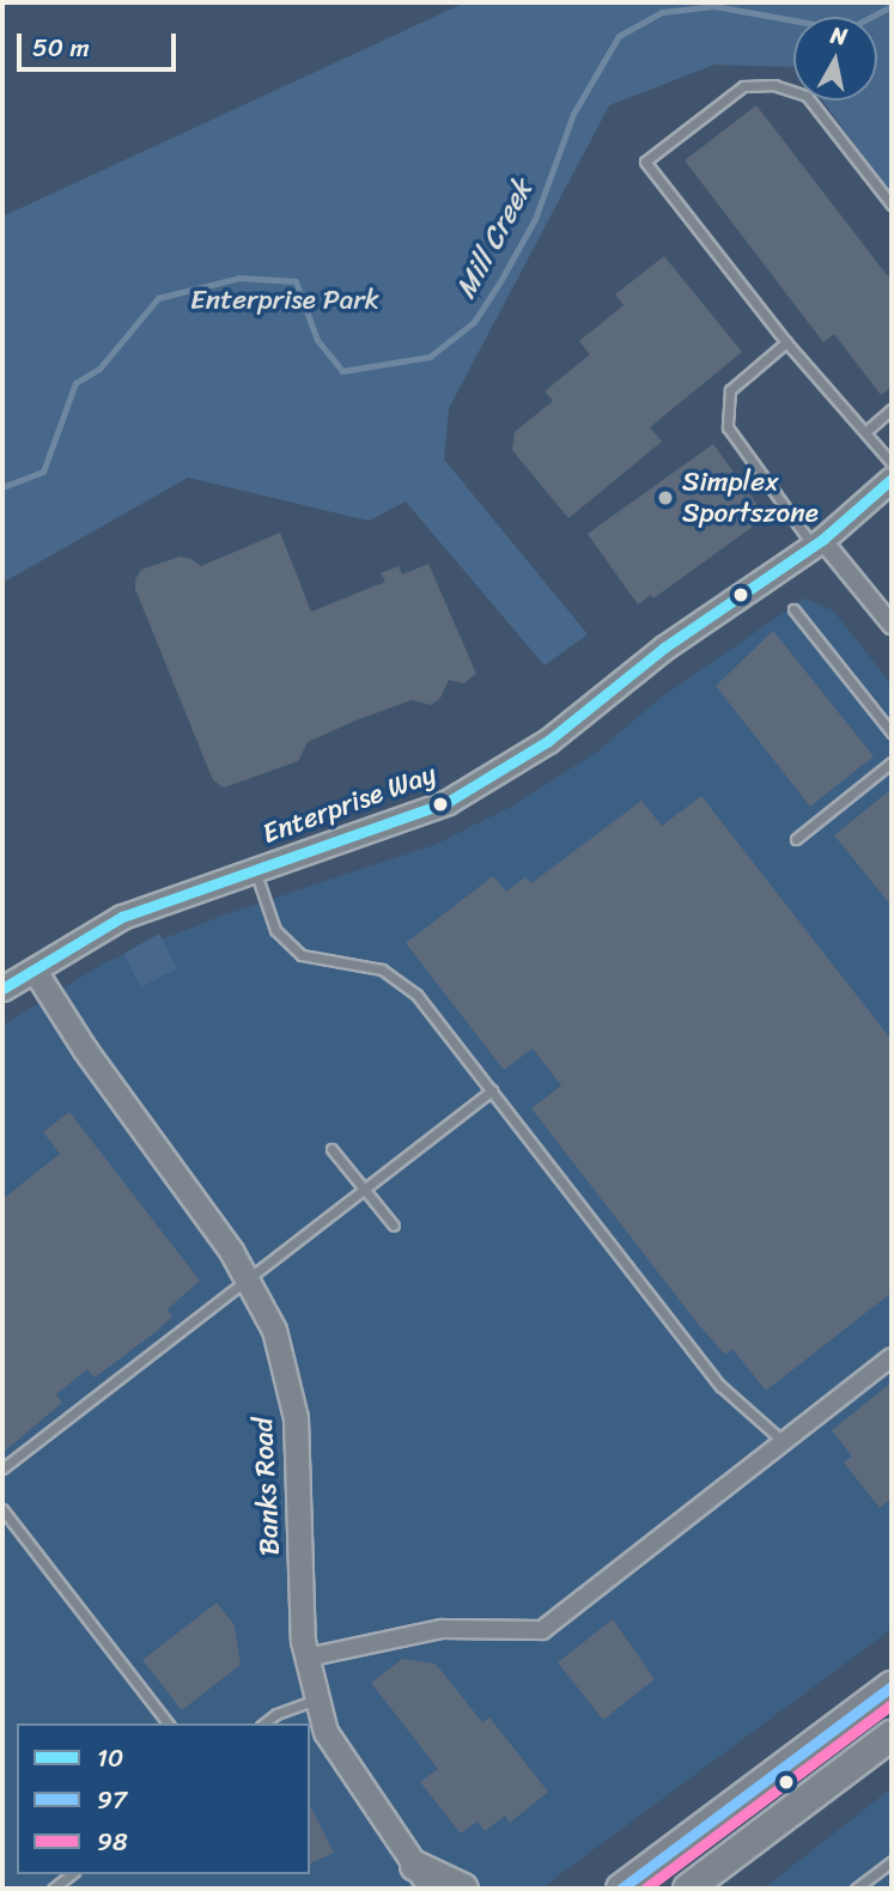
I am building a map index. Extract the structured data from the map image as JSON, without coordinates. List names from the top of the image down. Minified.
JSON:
{"streets":{"street":["Enterprise Way","Banks Road"]},"crossings":[["Enterprise Way","Banks Road"]],"water":["Mill Creek"],"parks":["Enterprise Park"],"places":["Simplex Sportszone"],"lines":["transit line 10","transit line 97","transit line 98"],"legend":["10","97","98"],"scale_bar":"50 m","north":"top"}
